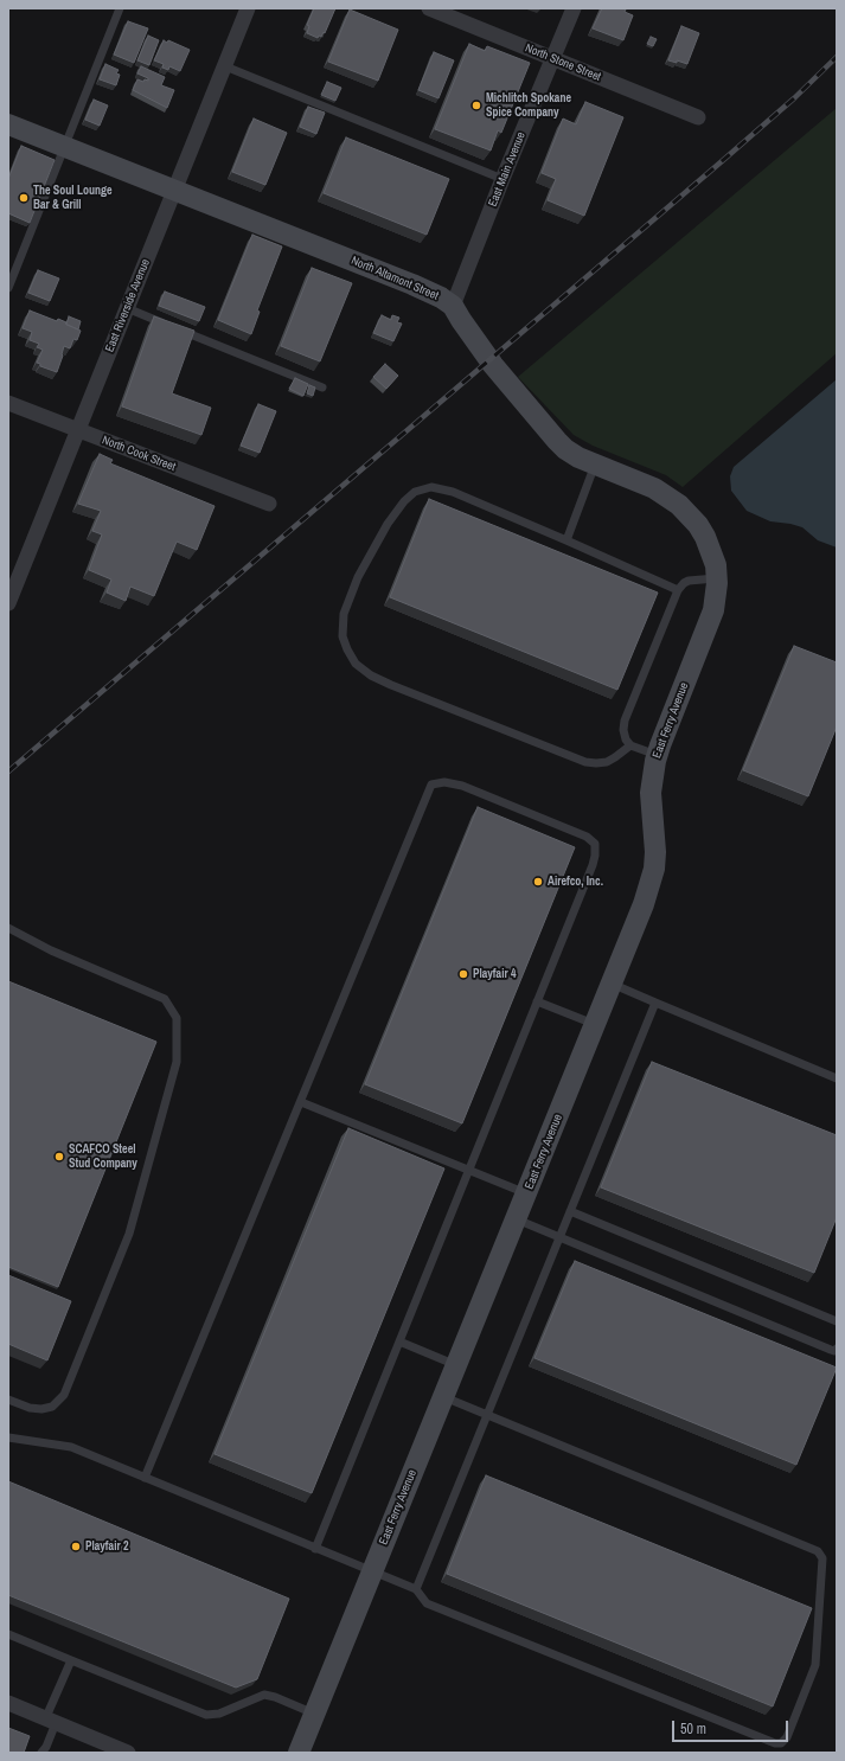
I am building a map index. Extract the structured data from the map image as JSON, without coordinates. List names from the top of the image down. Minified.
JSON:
{"streets":{"street":["North Stone Street","East Main Avenue","North Altamont Street","East Riverside Avenue","North Cook Street","East Ferry Avenue"]},"crossings":[["North Stone Street","East Main Avenue"],["East Main Avenue","North Altamont Street"],["North Altamont Street","East Riverside Avenue"],["North Altamont Street","East Ferry Avenue"],["East Riverside Avenue","North Cook Street"]],"places":["Michlitch Spokane Spice Company","The Soul Lounge Bar & Grill","Airefco, Inc.","Playfair 4","SCAFCO Steel Stud Company","Playfair 2"],"scale_bar":"50 m"}
